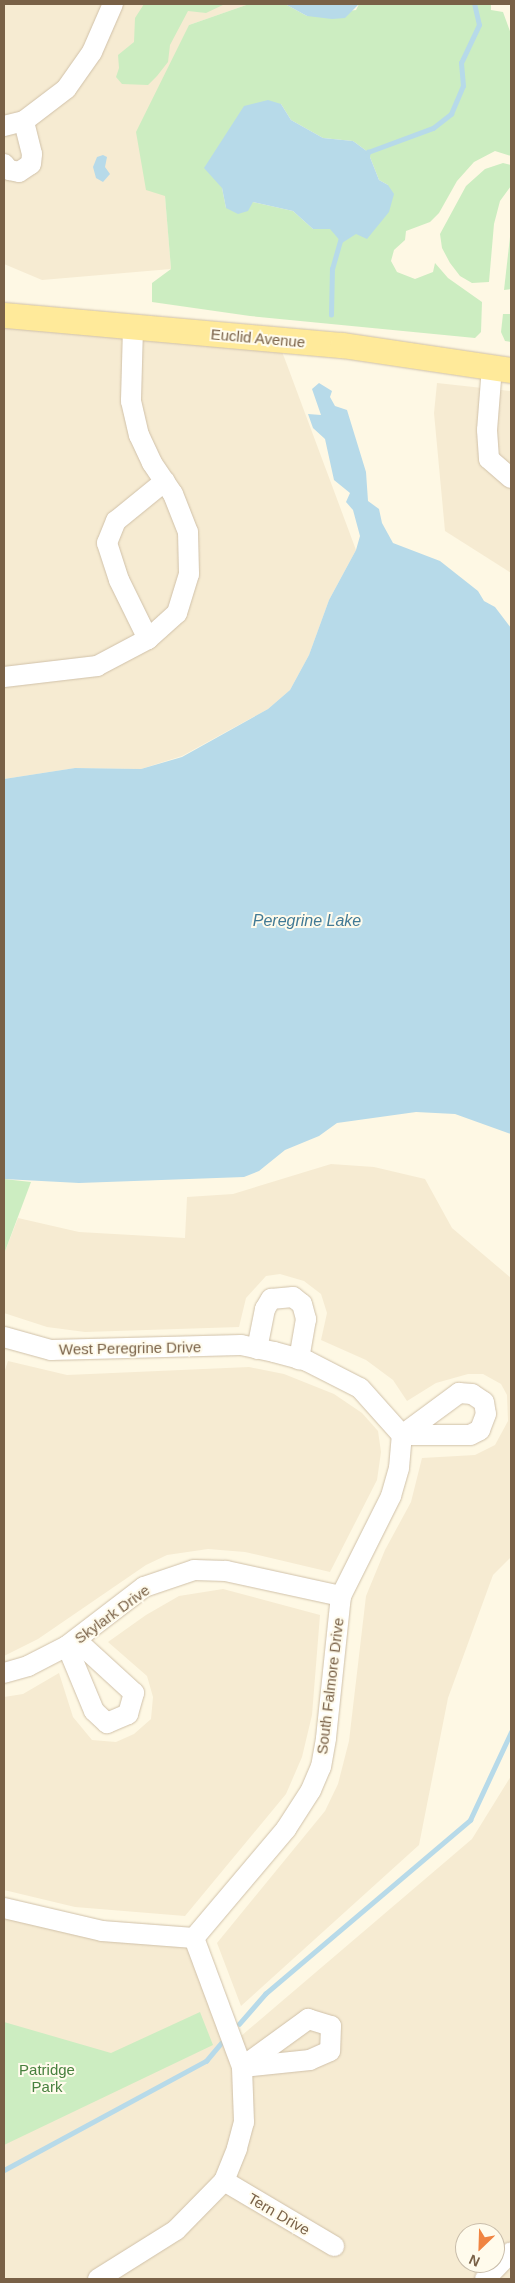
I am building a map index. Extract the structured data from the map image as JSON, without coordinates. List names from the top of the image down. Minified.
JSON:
{"streets":{"main road":["Euclid Avenue"],"street":["West Peregrine Drive","Skylark Drive","South Falmore Drive","Tern Drive"]},"crossings":[["West Peregrine Drive","South Falmore Drive"],["Skylark Drive","South Falmore Drive"]],"water":["Peregrine Lake"],"parks":["Patridge Park"],"north":"bottom left"}
